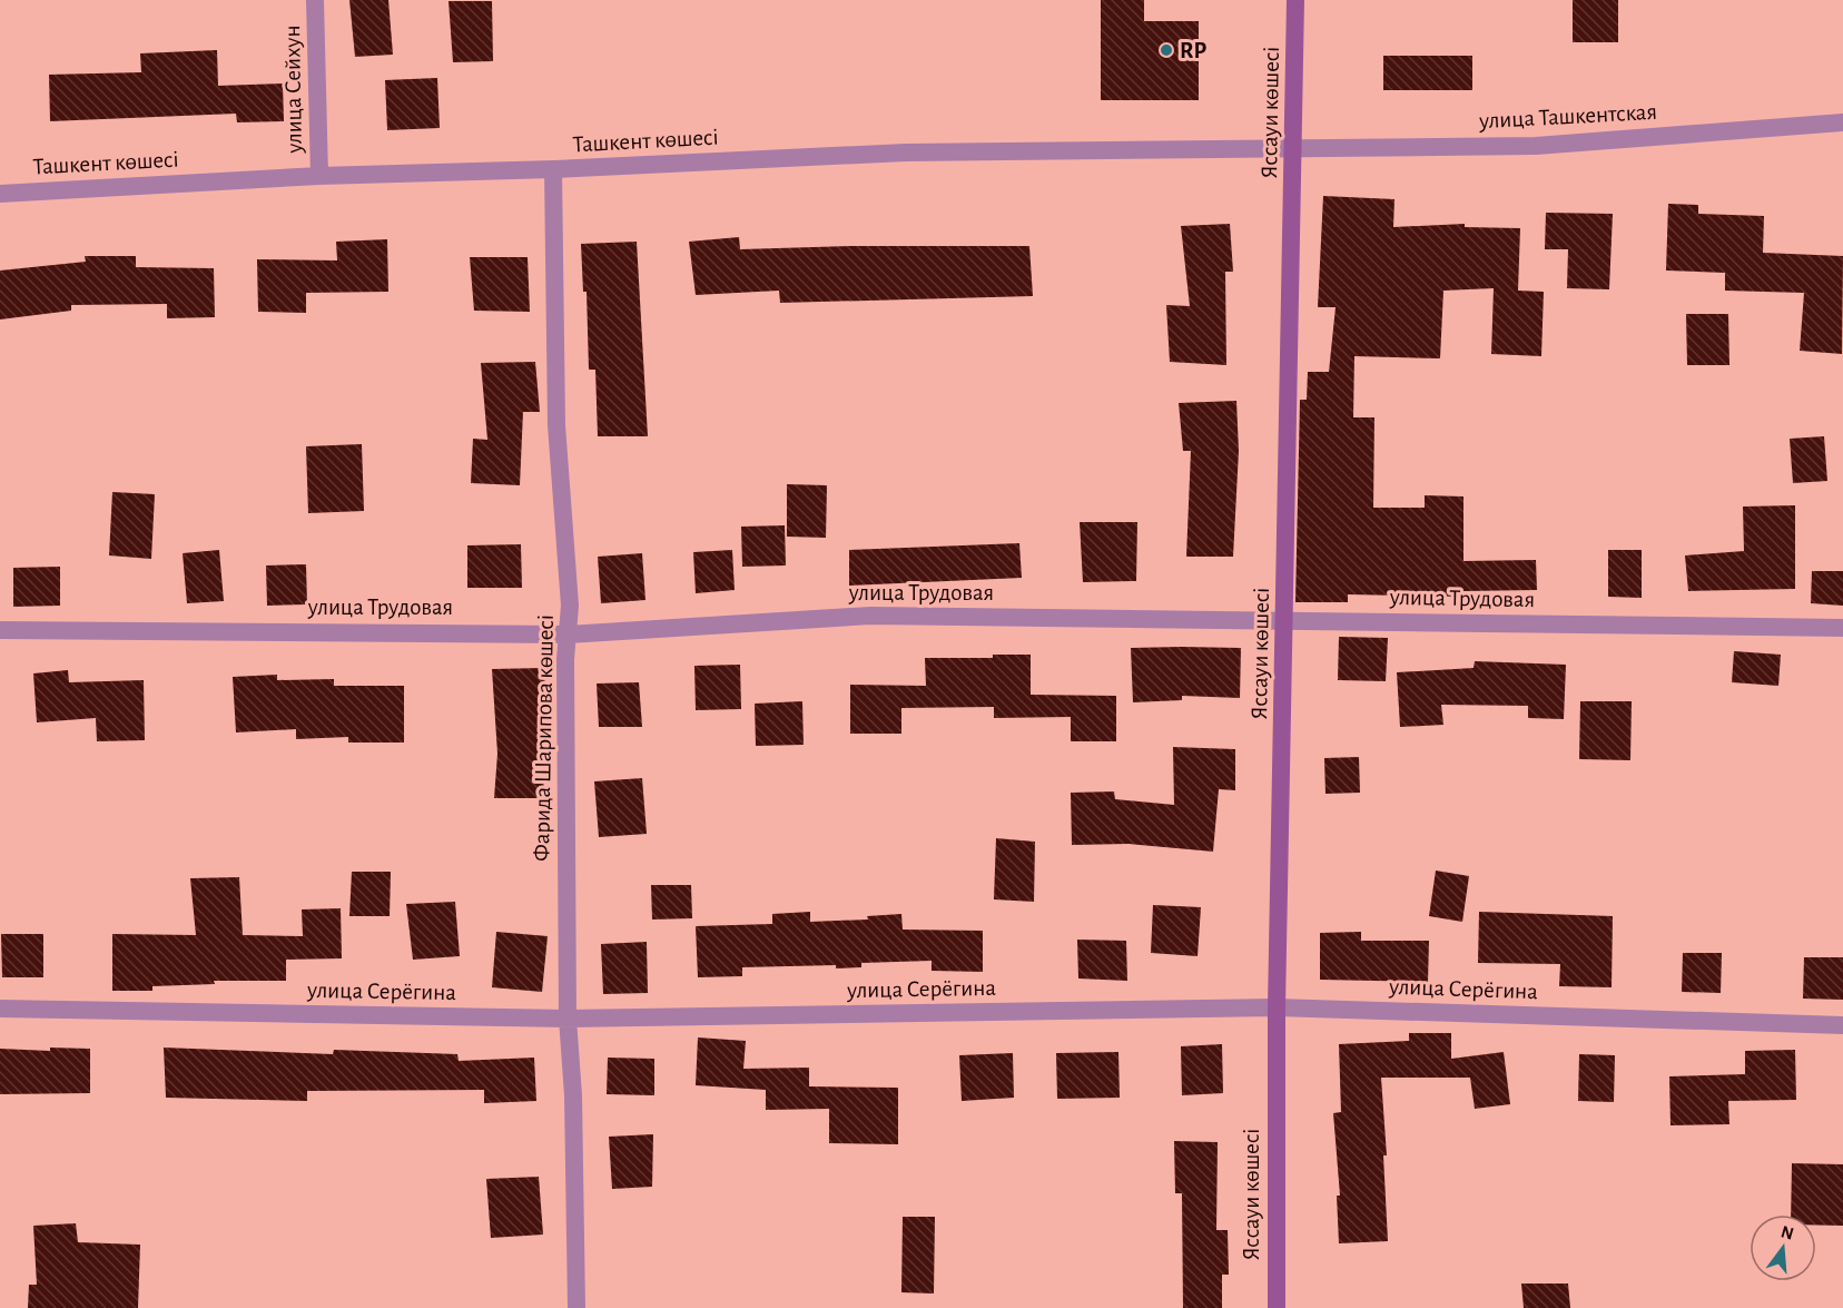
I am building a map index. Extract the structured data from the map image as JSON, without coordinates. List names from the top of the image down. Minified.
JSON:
{"streets":{"main road":["Яссауи көшесі"],"street":["улица Сейхун","улица Ташкентская","Ташкент көшесі","улица Трудовая","Фарида Шарипова көшесі","улица Серёгина"]},"crossings":[["улица Сейхун","Ташкент көшесі"],["Яссауи көшесі","улица Ташкентская"],["Яссауи көшесі","Ташкент көшесі"],["Яссауи көшесі","улица Трудовая"],["Яссауи көшесі","улица Серёгина"],["улица Ташкентская","Ташкент көшесі"],["Ташкент көшесі","Фарида Шарипова көшесі"],["улица Трудовая","Фарида Шарипова көшесі"],["Фарида Шарипова көшесі","улица Серёгина"]],"places":["RP"],"north":"top"}
